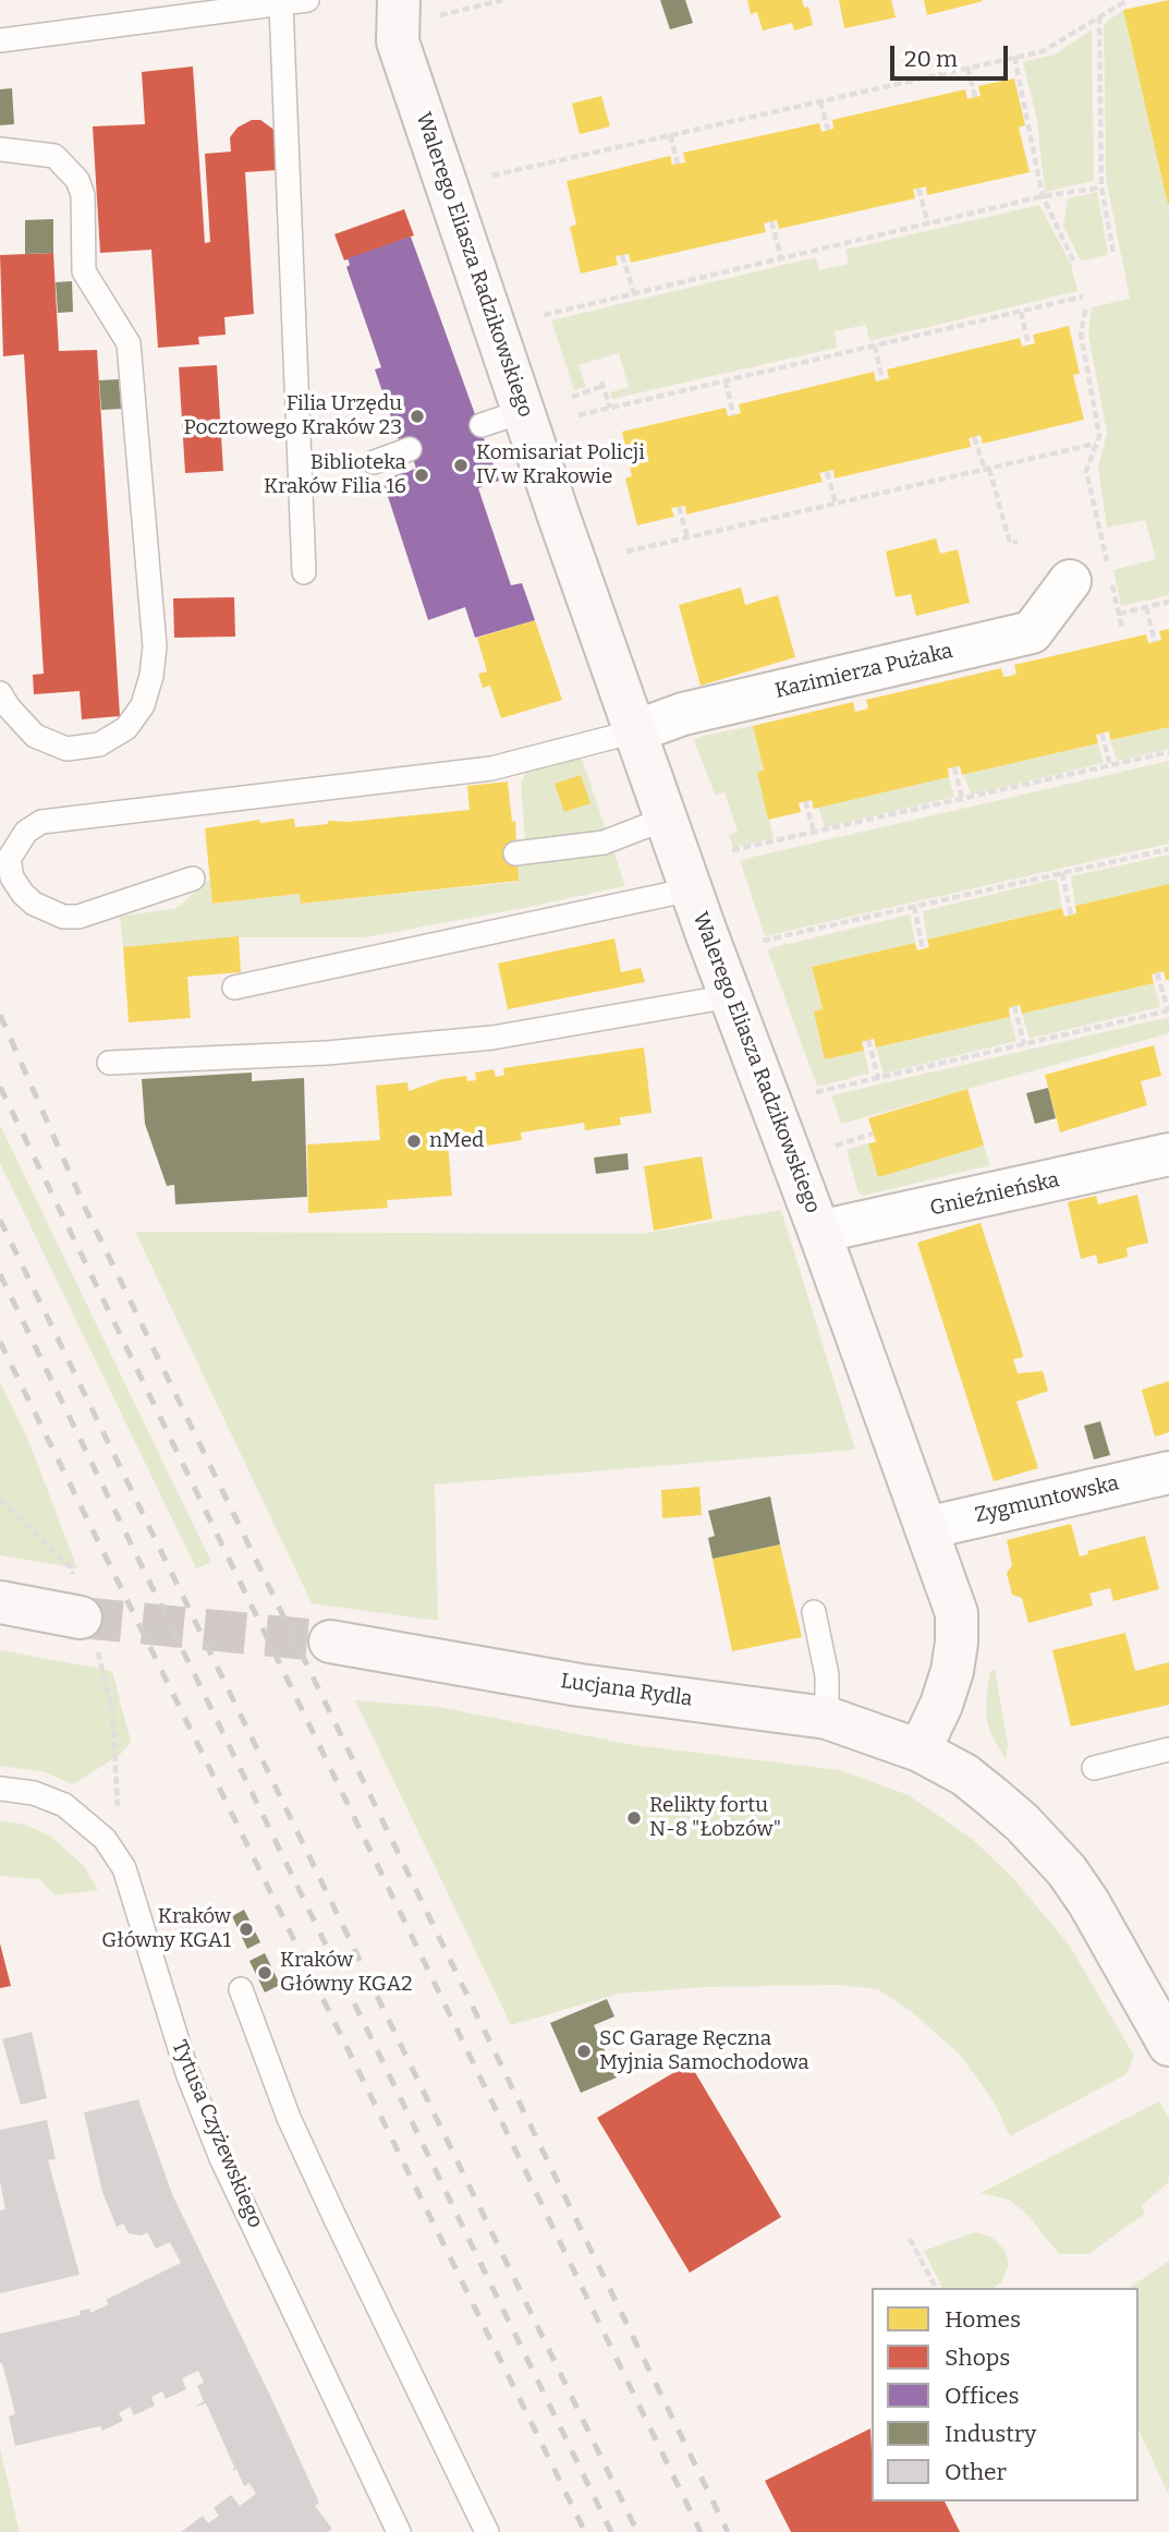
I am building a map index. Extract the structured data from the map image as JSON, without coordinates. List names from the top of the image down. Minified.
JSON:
{"streets":{"street":["Walerego Eliasza Radzikowskiego","Kazimierza Pużaka","Gnieźnieńska","Zygmuntowska","Lucjana Rydla"],"lane":["Tytusa Czyżewskiego"]},"crossings":[["Walerego Eliasza Radzikowskiego","Kazimierza Pużaka"],["Walerego Eliasza Radzikowskiego","Gnieźnieńska"],["Walerego Eliasza Radzikowskiego","Zygmuntowska"],["Walerego Eliasza Radzikowskiego","Lucjana Rydla"]],"places":["Filia Urzędu Pocztowego Kraków 23","Komisariat Policji IV w Krakowie","Biblioteka Kraków Filia 16","nMed","Relikty fortu N-8 \"Łobzów\"","Kraków Główny KGA1","Kraków Główny KGA2","SC Garage Ręczna Myjnia Samochodowa"],"legend":["Homes","Shops","Offices","Industry","Other"],"scale_bar":"20 m"}
